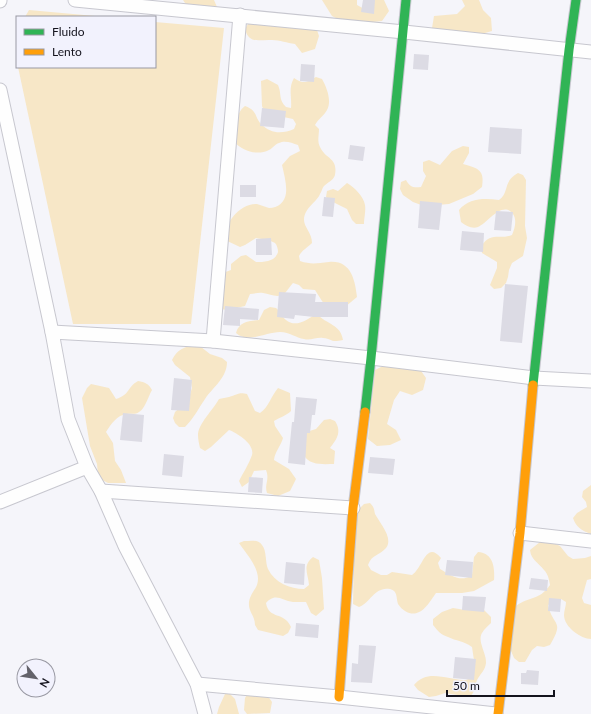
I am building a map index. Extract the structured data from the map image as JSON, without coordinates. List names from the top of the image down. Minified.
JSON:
{"legend":["Fluido","Lento"],"scale_bar":"50 m","north":"bottom right"}
